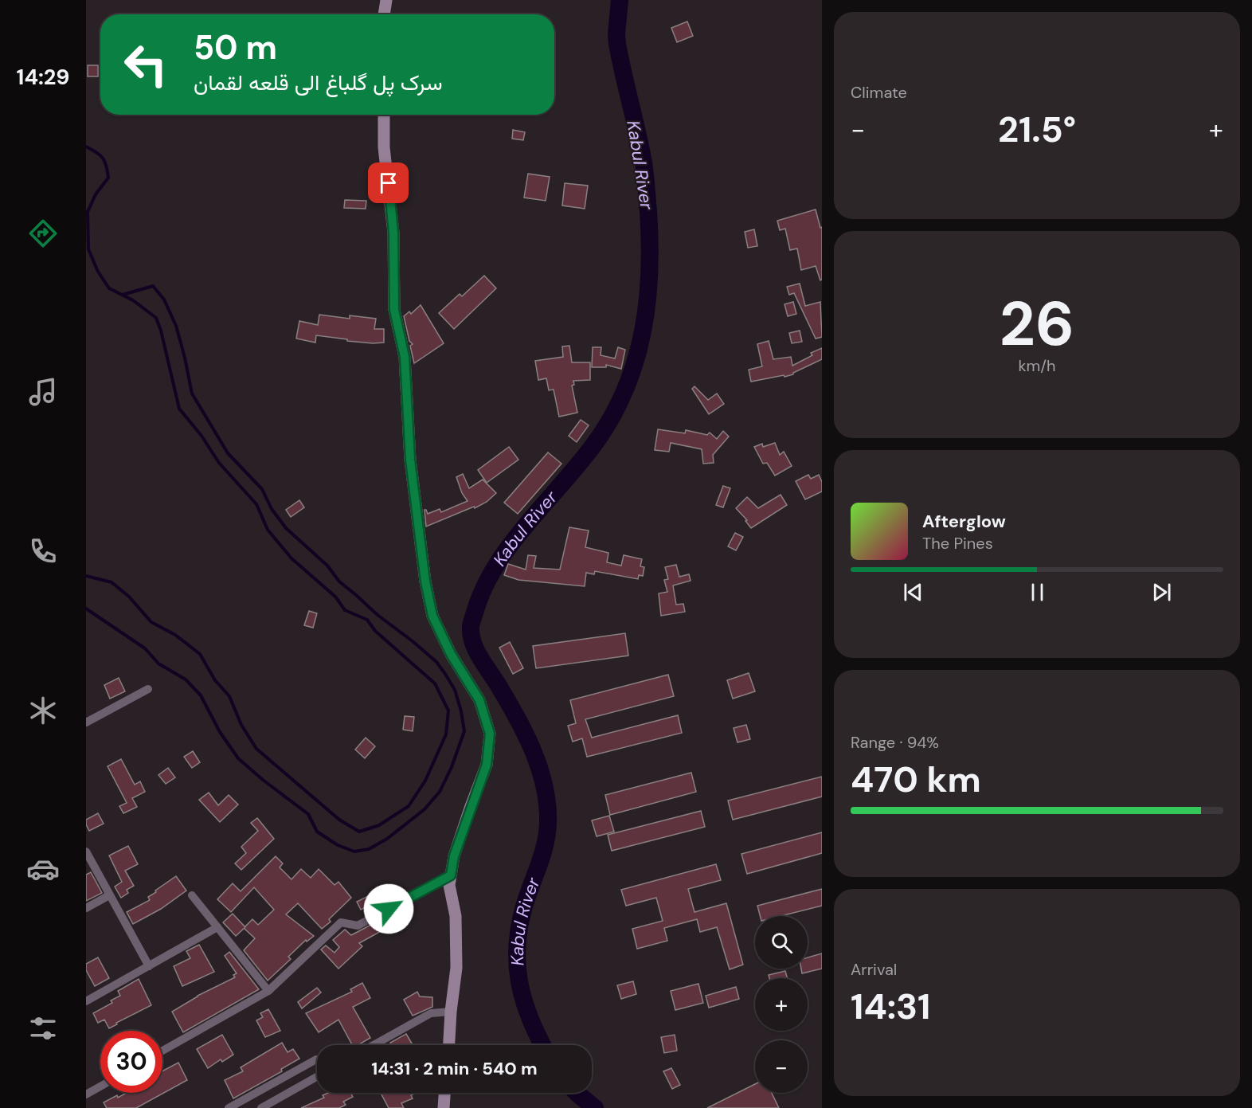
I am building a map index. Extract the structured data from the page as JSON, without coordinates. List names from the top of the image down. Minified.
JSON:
{"water":["Kabul River"],"page":{"tabs":"14:29","tile":["Climate",["26","km/h"],["Range · 94%","470 km"],["Arrival","14:31"]],"turn":["50 m","سرک پل گلباغ الی قلعه لقمان"],"heat":["−","21.5°","+"],"song":["Afterglow","The Pines"],"map_buttons":["+","−"],"limit":"30","trip":"14:31 · 2 min · 540 m"}}
